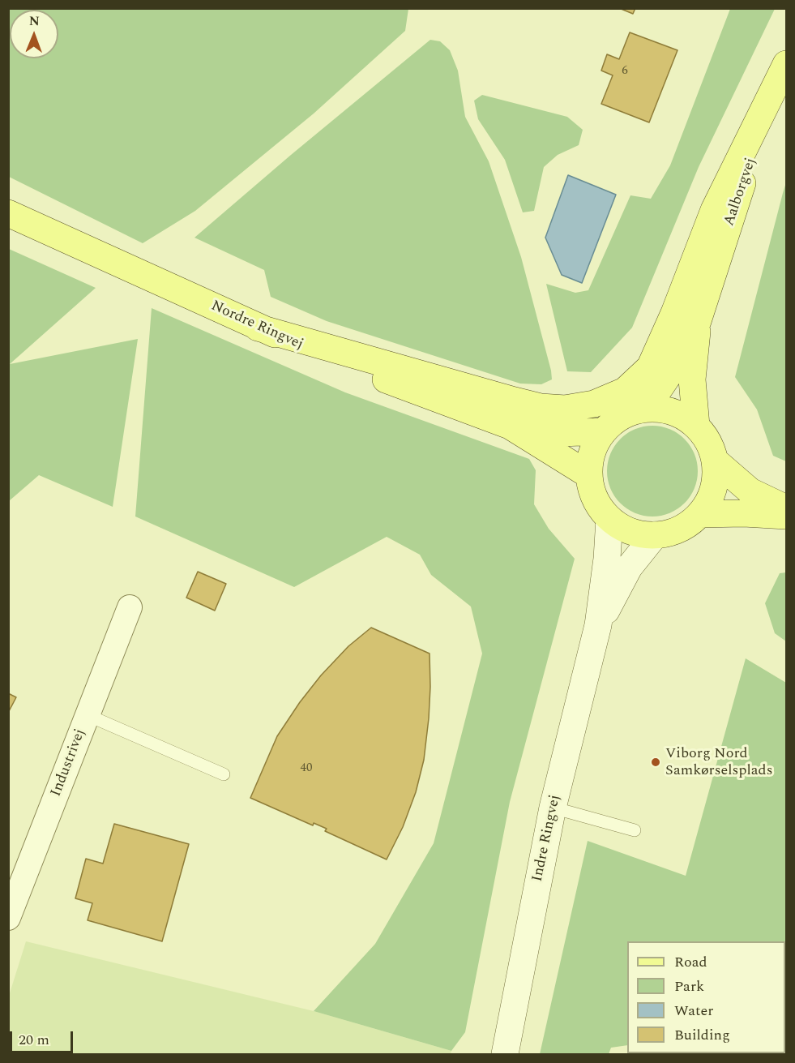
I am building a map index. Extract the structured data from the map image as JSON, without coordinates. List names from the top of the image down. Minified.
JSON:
{"streets":{"main road":["Aalborgvej","Nordre Ringvej"],"street":["Industrivej","Indre Ringvej"]},"crossings":[["Aalborgvej","Nordre Ringvej"],["Aalborgvej","Indre Ringvej"],["Nordre Ringvej","Indre Ringvej"]],"places":["Viborg Nord Samkørselsplads"],"house_numbers":["6","40"],"legend":["Road","Park","Water","Building"],"scale_bar":"20 m","north":"top"}
